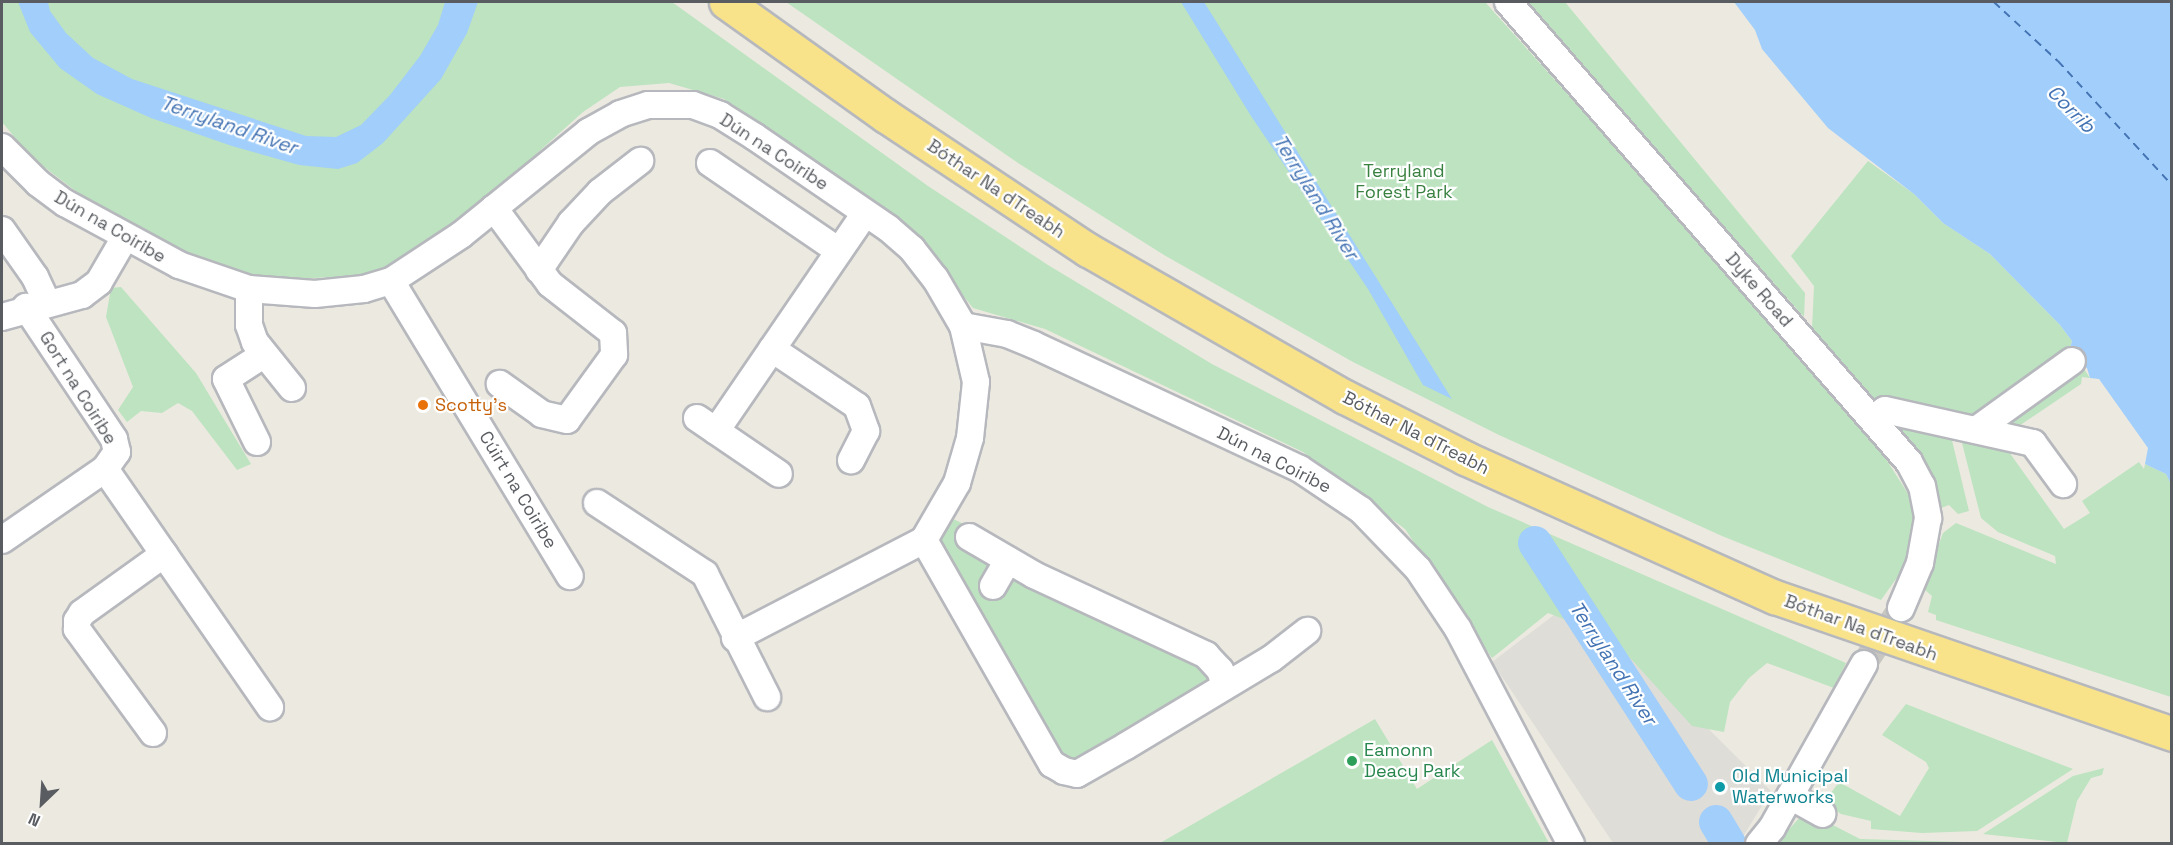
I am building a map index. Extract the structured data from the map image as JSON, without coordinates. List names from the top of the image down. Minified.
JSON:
{"streets":{"highway":["Bóthar Na dTreabh"],"street":["Dún na Coiribe","Dyke Road","Gort na Coiribe","Cúirt na Coiribe"]},"crossings":[["Dún na Coiribe","Gort na Coiribe"],["Dún na Coiribe","Cúirt na Coiribe"]],"water":["Corrib","Terryland River"],"parks":["Terryland Forest Park"],"places":["Scotty’s","Eamonn Deacy Park","Old Municipal Waterworks"],"north":"bottom left"}
